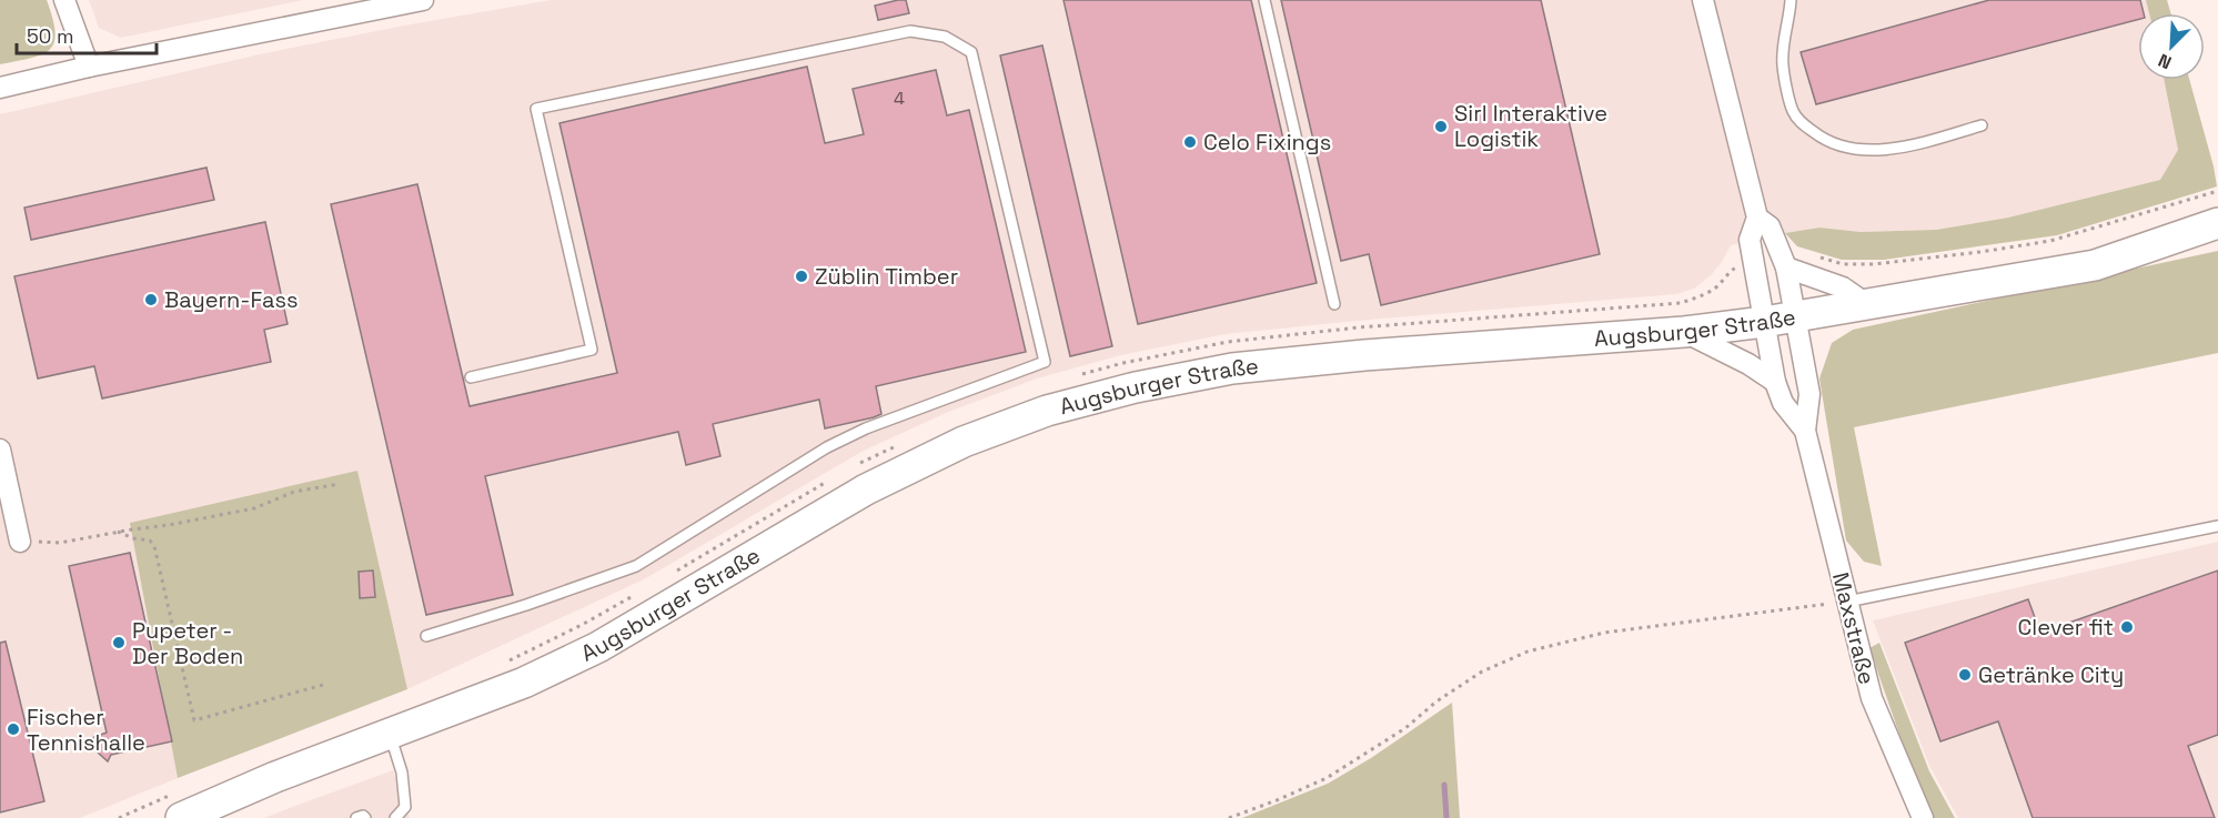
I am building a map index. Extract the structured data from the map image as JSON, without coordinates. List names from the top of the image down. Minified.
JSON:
{"streets":{"main road":["Augsburger Straße"],"street":["Maxstraße"]},"crossings":[["Augsburger Straße","Maxstraße"]],"places":["Sirl Interaktive Logistik","Celo Fixings","Züblin Timber","Bayern-Fass","Clever fit","Pupeter - Der Boden","Getränke City","Fischer Tennishalle"],"house_numbers":["4"],"scale_bar":"50 m","north":"bottom left"}
